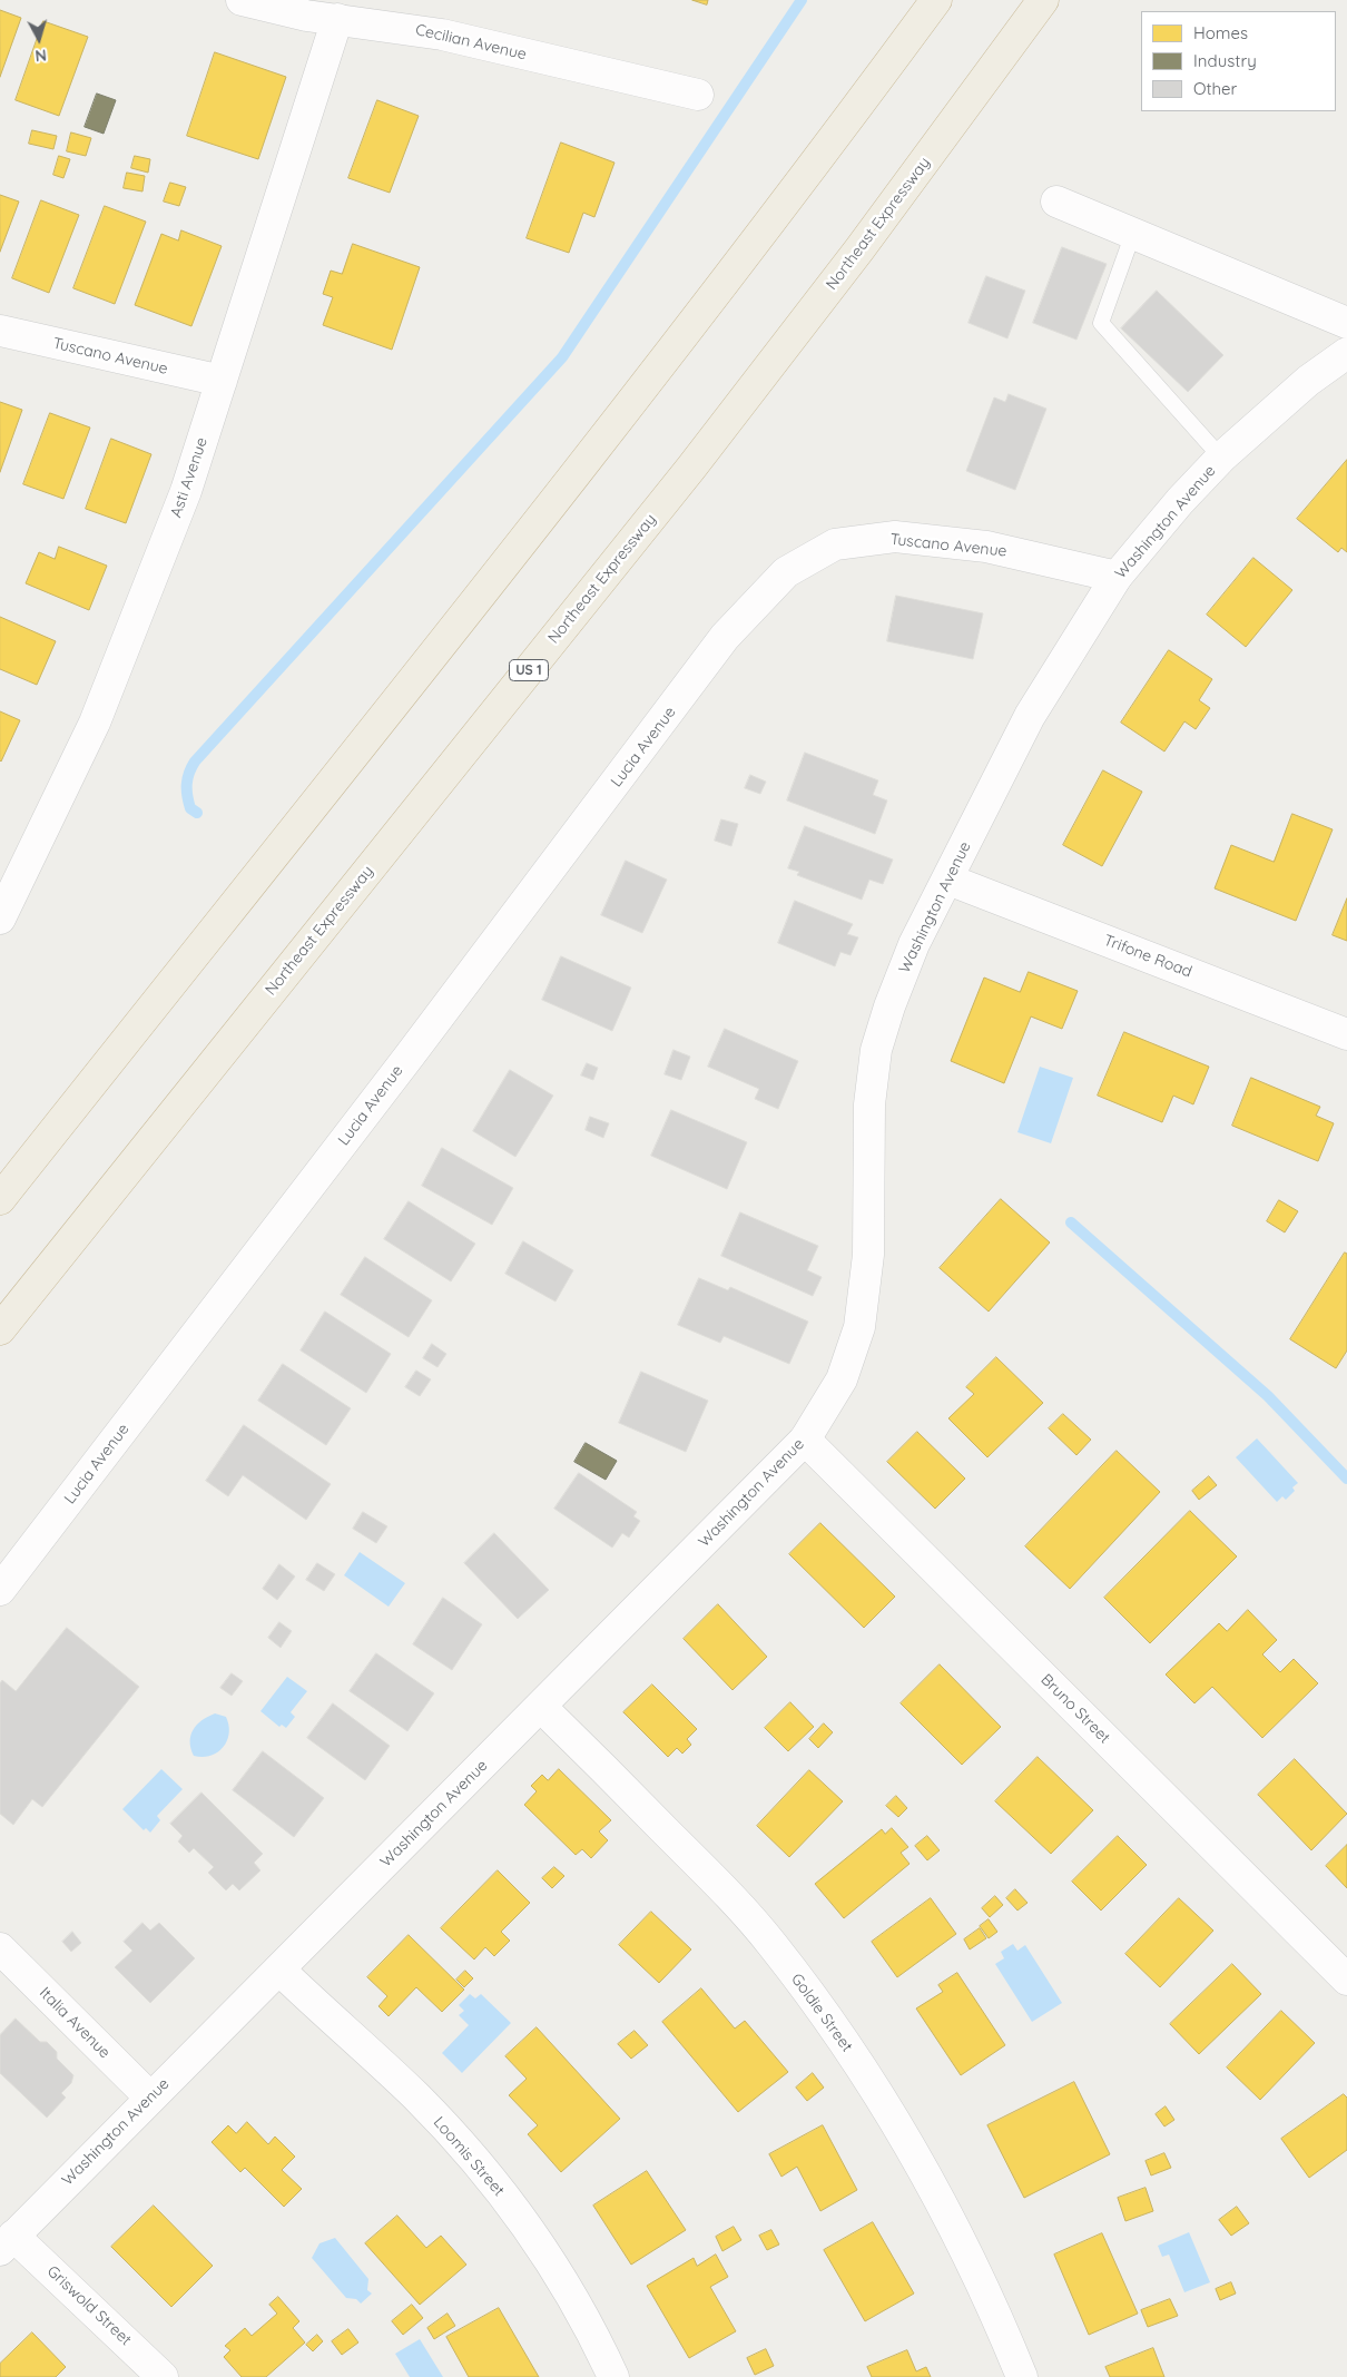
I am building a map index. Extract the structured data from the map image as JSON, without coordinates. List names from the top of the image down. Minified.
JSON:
{"streets":{"highway":["Northeast Expressway","US 1"],"street":["Cecilian Avenue","Tuscano Avenue","Asti Avenue","Washington Avenue","Lucia Avenue","Trifone Road","Bruno Street","Goldie Street","Italia Avenue","Loomis Street","Griswold Street"]},"crossings":[["Cecilian Avenue","Asti Avenue"],["Tuscano Avenue","Asti Avenue"],["Tuscano Avenue","Washington Avenue"],["Tuscano Avenue","Lucia Avenue"],["Washington Avenue","Trifone Road"],["Washington Avenue","Bruno Street"],["Washington Avenue","Goldie Street"],["Washington Avenue","Italia Avenue"],["Washington Avenue","Loomis Street"],["Washington Avenue","Griswold Street"]],"legend":["Homes","Industry","Other"],"north":"bottom"}
